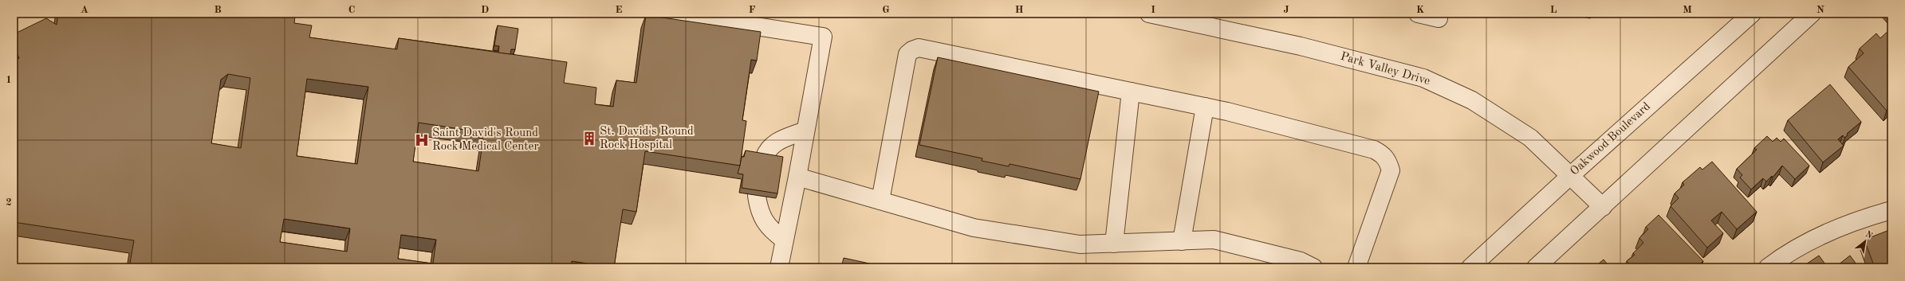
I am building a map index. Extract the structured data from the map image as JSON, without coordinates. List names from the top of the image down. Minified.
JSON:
{"streets":{"street":["Park Valley Drive","Oakwood Boulevard"]},"crossings":[["Park Valley Drive","Oakwood Boulevard"]],"places":{"building":["St. David's Round Rock Hospital"],"hospital":["Saint David's Round Rock Medical Center"]},"north":"top right","grid":{"columns":["A","B","C","D","E","F","G","H","I","J","K","L","M","N"],"rows":["1","2"]}}
